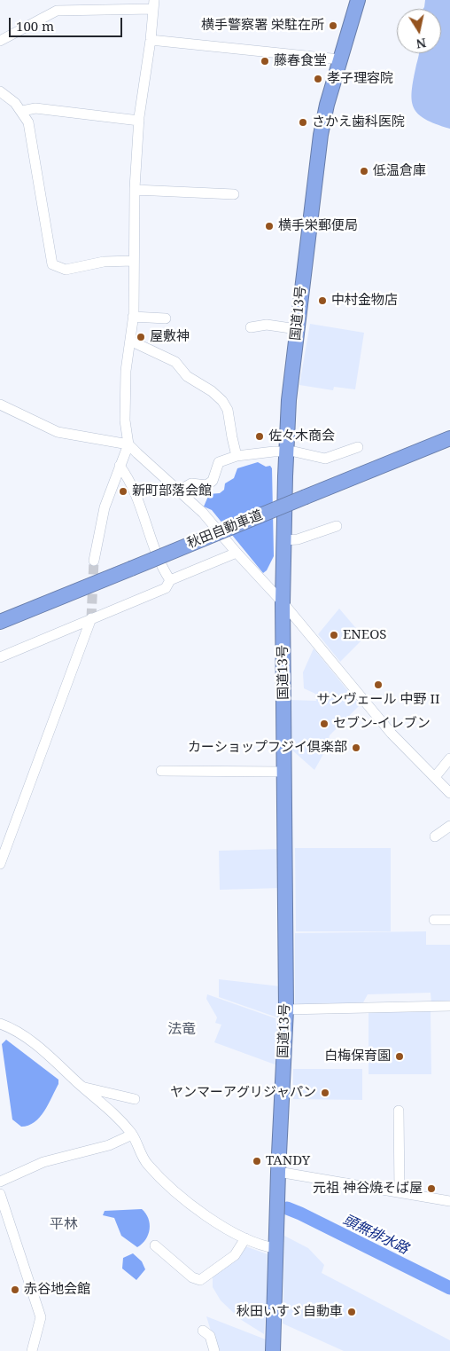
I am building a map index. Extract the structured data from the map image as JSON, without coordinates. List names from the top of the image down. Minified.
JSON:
{"streets":{"highway":["国道13号","秋田自動車道"]},"districts":["法竜","平林"],"water":["頭無排水路"],"places":["横手警察署 栄駐在所","藤春食堂","孝子理容院","さかえ歯科医院","低温倉庫","横手栄郵便局","中村金物店","屋敷神","佐々木商会","新町部落会館","ENEOS","サンヴェール 中野 II","セブン-イレブン","カーショップフジイ倶楽部","白梅保育園","ヤンマーアグリジャパン","TANDY","元祖 神谷焼そば屋","赤谷地会館","秋田いすゞ自動車"],"scale_bar":"100 m","north":"bottom"}
